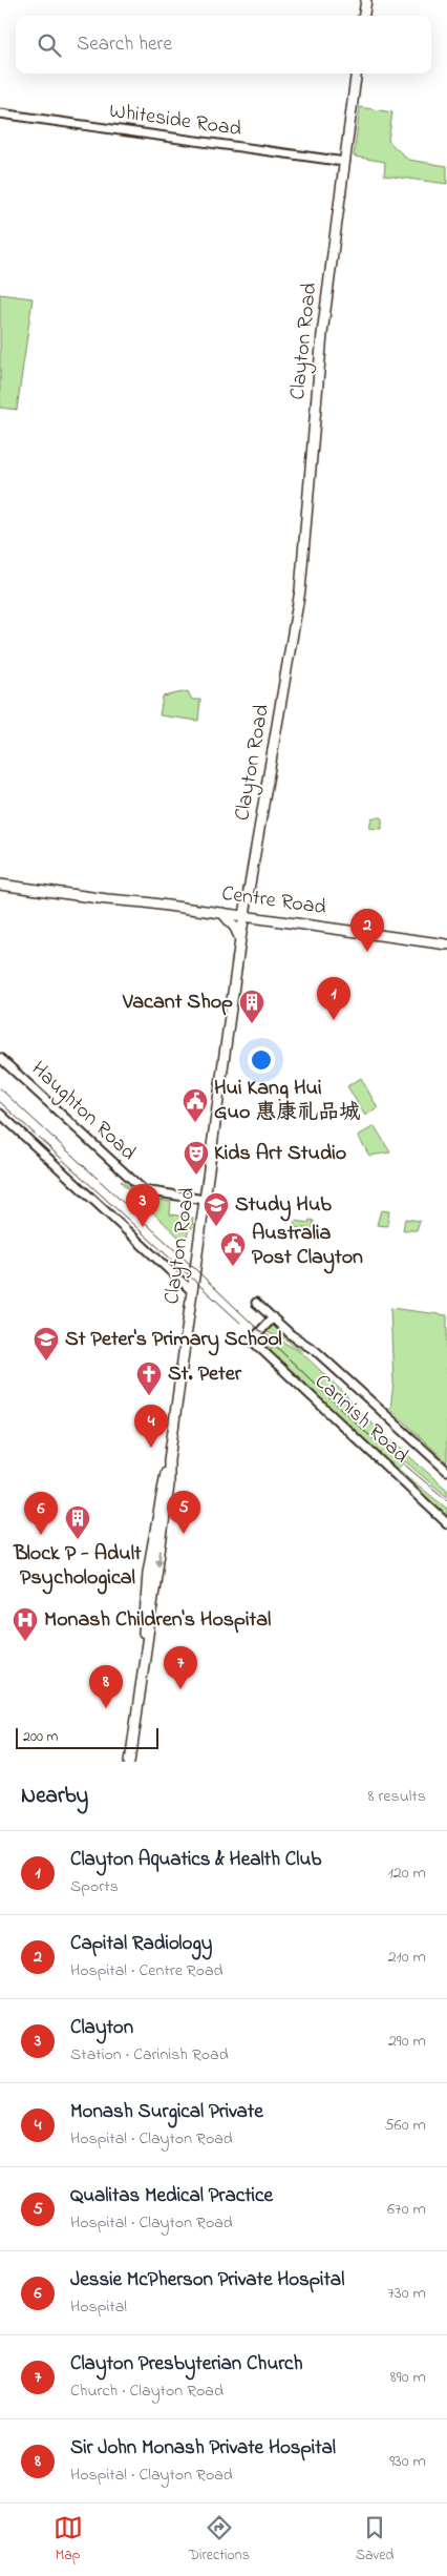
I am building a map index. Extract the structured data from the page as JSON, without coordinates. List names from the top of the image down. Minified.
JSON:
{"streets":{"main road":["Clayton Road","Centre Road"],"street":["Whiteside Road","Haughton Road","Carinish Road"]},"crossings":[["Whiteside Road","Clayton Road"],["Clayton Road","Centre Road"],["Clayton Road","Haughton Road"]],"places":{"building":["Vacant Shop","Block P - Adult Psychological"],"public building":["Hui Kang Hui Guo 惠康礼品城","Australia Post Clayton"],"theatre":["Kids Art Studio"],"school or university":["Study Hub","St Peter's Primary School"],"church":["St. Peter"],"hospital":["Monash Children's Hospital"]},"scale_bar":"200 m","page":{"search":"Search here","pins":["2","1","3","4","5","6","7","8"],"scale":"200 m","heading":["Nearby","8 results"],"list":[{"mark":"1","name":"Clayton Aquatics & Health Club","note":"Sports","value":"120 m"},{"mark":"2","name":"Capital Radiology","note":"Hospital · Centre Road","value":"210 m"},{"mark":"3","name":"Clayton","note":"Station · Carinish Road","value":"290 m"},{"mark":"4","name":"Monash Surgical Private","note":"Hospital · Clayton Road","value":"560 m"},{"mark":"5","name":"Qualitas Medical Practice","note":"Hospital · Clayton Road","value":"670 m"},{"mark":"6","name":"Jessie McPherson Private Hospital","note":"Hospital","value":"730 m"},{"mark":"7","name":"Clayton Presbyterian Church","note":"Church · Clayton Road","value":"890 m"},{"mark":"8","name":"Sir John Monash Private Hospital","note":"Hospital · Clayton Road","value":"930 m"}],"nav":["Map","Directions","Saved"]}}
